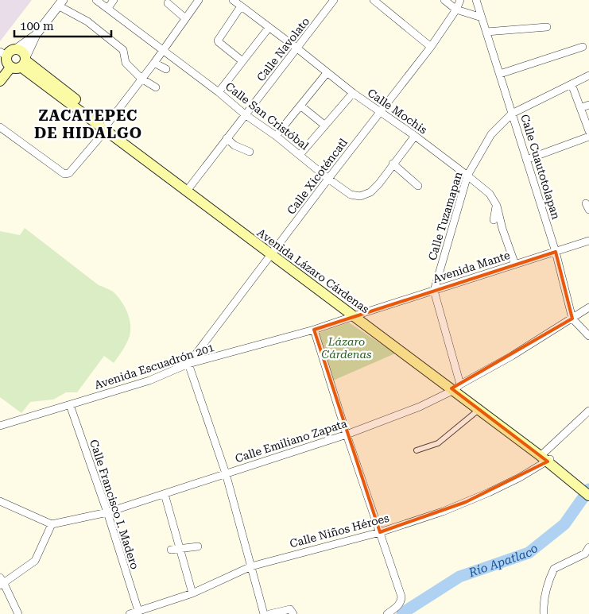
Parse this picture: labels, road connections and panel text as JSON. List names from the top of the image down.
{
  "streets": {
    "main road": ["Avenida Lázaro Cárdenas"],
    "street": [
      "Calle Navolato",
      "Calle Mochis",
      "Calle San Cristóbal",
      "Calle Cuautotolapan",
      "Calle Xicoténcatl",
      "Calle Tuzamapan",
      "Avenida Mante",
      "Avenida Escuadrón 201",
      "Calle Emiliano Zapata",
      "Calle Francisco I. Madero",
      "Calle Niños Héroes"
    ]
  },
  "crossings": [
    ["Calle Navolato", "Calle Mochis"],
    ["Calle Navolato", "Calle San Cristóbal"],
    ["Calle Navolato", "Avenida Lázaro Cárdenas"],
    ["Calle Mochis", "Calle San Cristóbal"],
    ["Calle Mochis", "Calle Xicoténcatl"],
    ["Calle Mochis", "Calle Tuzamapan"],
    ["Calle Mochis", "Avenida Mante"],
    ["Calle San Cristóbal", "Calle Xicoténcatl"],
    ["Calle Cuautotolapan", "Calle Tuzamapan"],
    ["Calle Cuautotolapan", "Avenida Mante"],
    ["Calle Cuautotolapan", "Calle Emiliano Zapata"],
    ["Calle Xicoténcatl", "Avenida Lázaro Cárdenas"],
    ["Calle Xicoténcatl", "Avenida Escuadrón 201"],
    ["Calle Tuzamapan", "Avenida Mante"],
    ["Avenida Mante", "Avenida Lázaro Cárdenas"],
    ["Avenida Mante", "Avenida Escuadrón 201"],
    ["Avenida Lázaro Cárdenas", "Avenida Escuadrón 201"],
    ["Avenida Lázaro Cárdenas", "Calle Emiliano Zapata"],
    ["Avenida Lázaro Cárdenas", "Calle Niños Héroes"],
    ["Avenida Escuadrón 201", "Calle Francisco I. Madero"],
    ["Calle Emiliano Zapata", "Calle Francisco I. Madero"],
    ["Calle Francisco I. Madero", "Calle Niños Héroes"]
  ],
  "districts": ["ZACATEPEC DE HIDALGO"],
  "water": ["Río Apatlaco"],
  "parks": ["Lázaro Cárdenas"],
  "scale_bar": "100 m"
}
